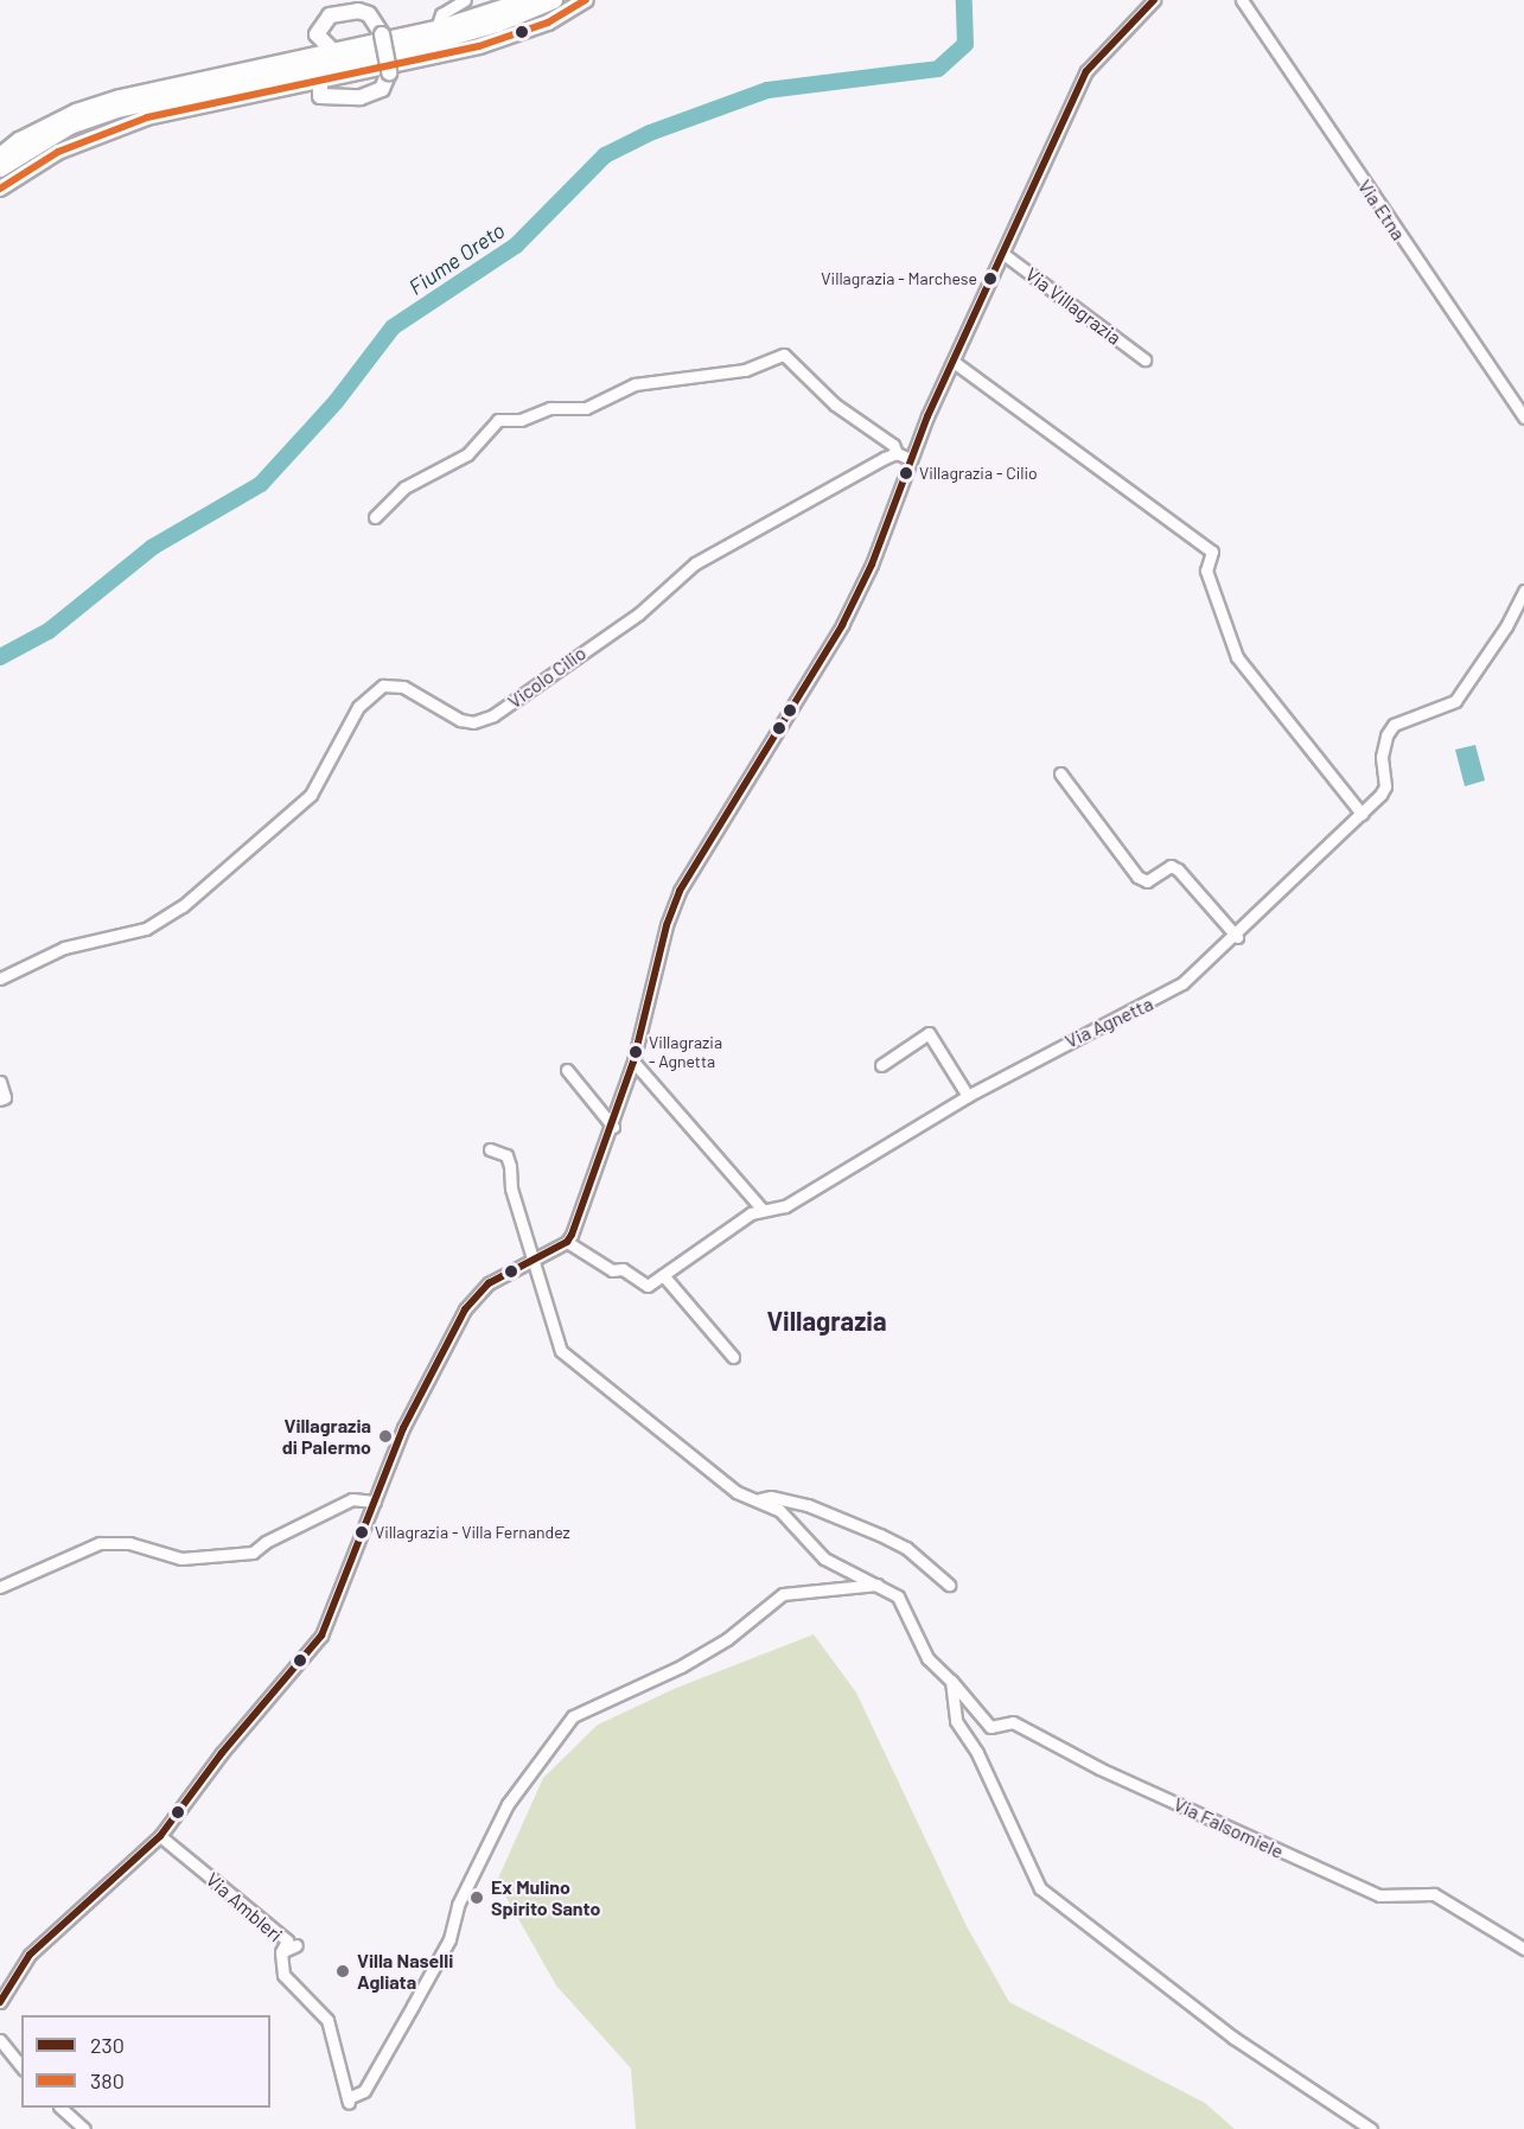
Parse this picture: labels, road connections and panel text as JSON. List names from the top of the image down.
{
  "streets": {
    "street": [
      "Via Etna",
      "Via Villagrazia",
      "Vicolo Cilio",
      "Via Agnetta",
      "Via Falsomiele",
      "Via Ambleri"
    ]
  },
  "districts": ["Villagrazia"],
  "water": ["Fiume Oreto"],
  "places": [
    "Villagrazia - Marchese",
    "Villagrazia - Cilio",
    "Villagrazia - Agnetta",
    "Villagrazia di Palermo",
    "Villagrazia - Villa Fernandez",
    "Ex Mulino Spirito Santo",
    "Villa Naselli Agliata"
  ],
  "lines": ["transit line 230", "transit line 380"],
  "legend": ["230", "380"]
}
